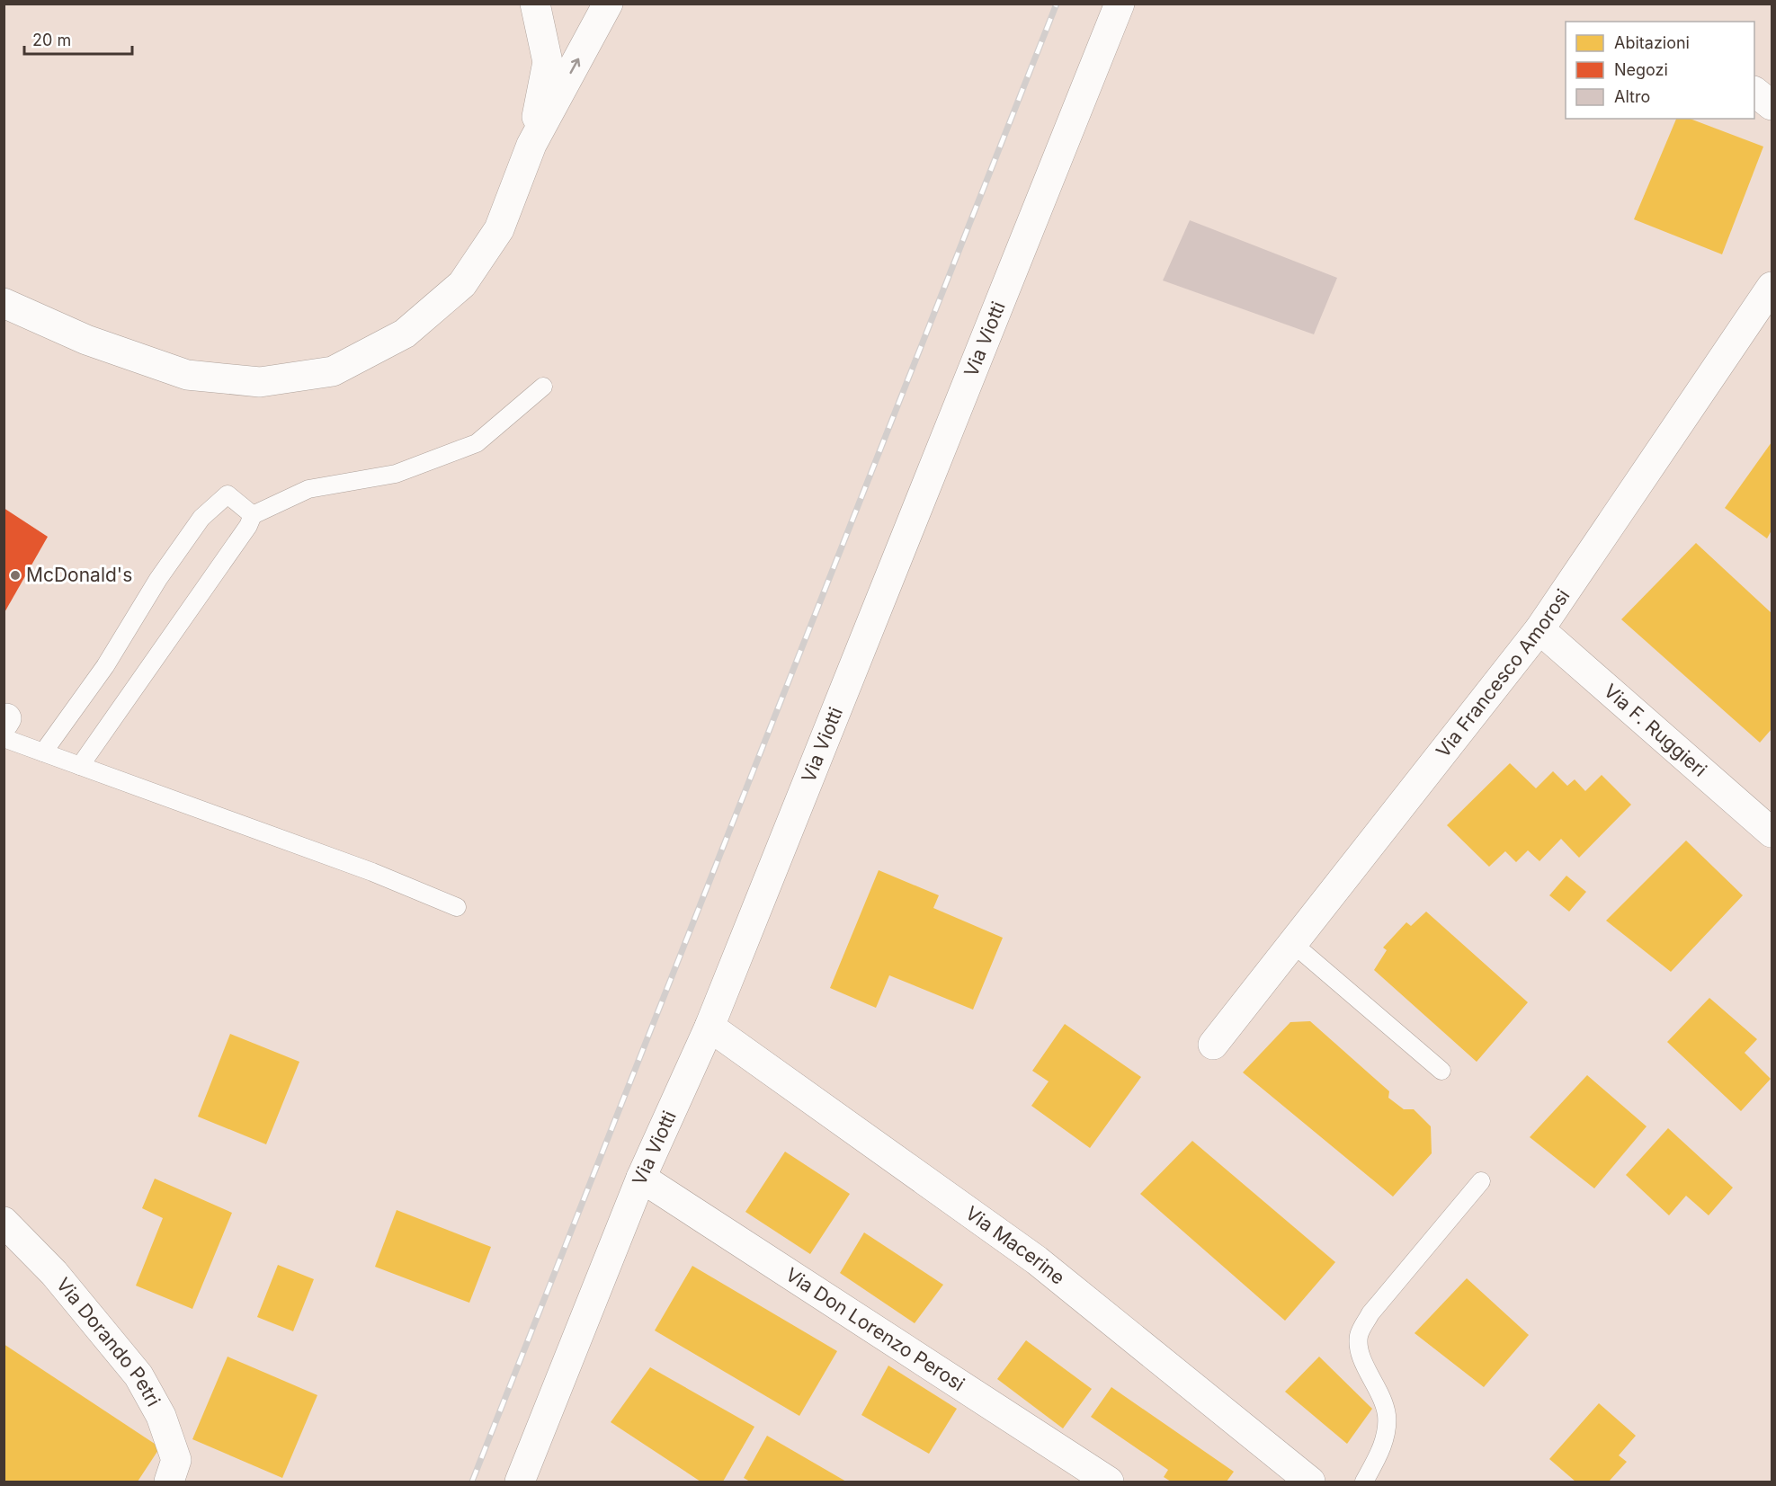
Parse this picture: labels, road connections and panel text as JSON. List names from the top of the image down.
{
  "streets": {
    "main road": [
      "Via Viotti",
      "Via Francesco Amorosi",
      "Via F. Ruggieri",
      "Via Macerine",
      "Via Don Lorenzo Perosi",
      "Via Dorando Petri"
    ]
  },
  "crossings": [
    ["Via Viotti", "Via Macerine"],
    ["Via Viotti", "Via Don Lorenzo Perosi"],
    ["Via Francesco Amorosi", "Via F. Ruggieri"]
  ],
  "places": ["McDonald's"],
  "legend": ["Abitazioni", "Negozi", "Altro"],
  "scale_bar": "20 m"
}
